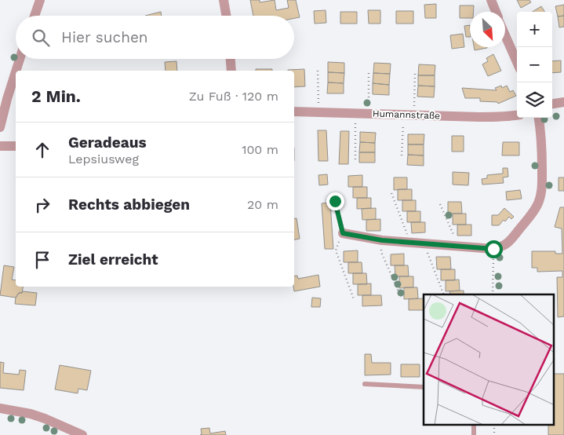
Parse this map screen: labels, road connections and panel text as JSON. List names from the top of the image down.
{
  "streets": {
    "street": ["Humannstraße"]
  },
  "north": "bottom right",
  "page": {
    "map_buttons": ["+", "−"],
    "search": "Hier suchen",
    "heading": ["2 Min.", "Zu Fuß · 120 m"],
    "list": [
      ["Geradeaus", "Lepsiusweg", "100 m"],
      ["Rechts abbiegen", "20 m"],
      "Ziel erreicht"
    ]
  }
}
